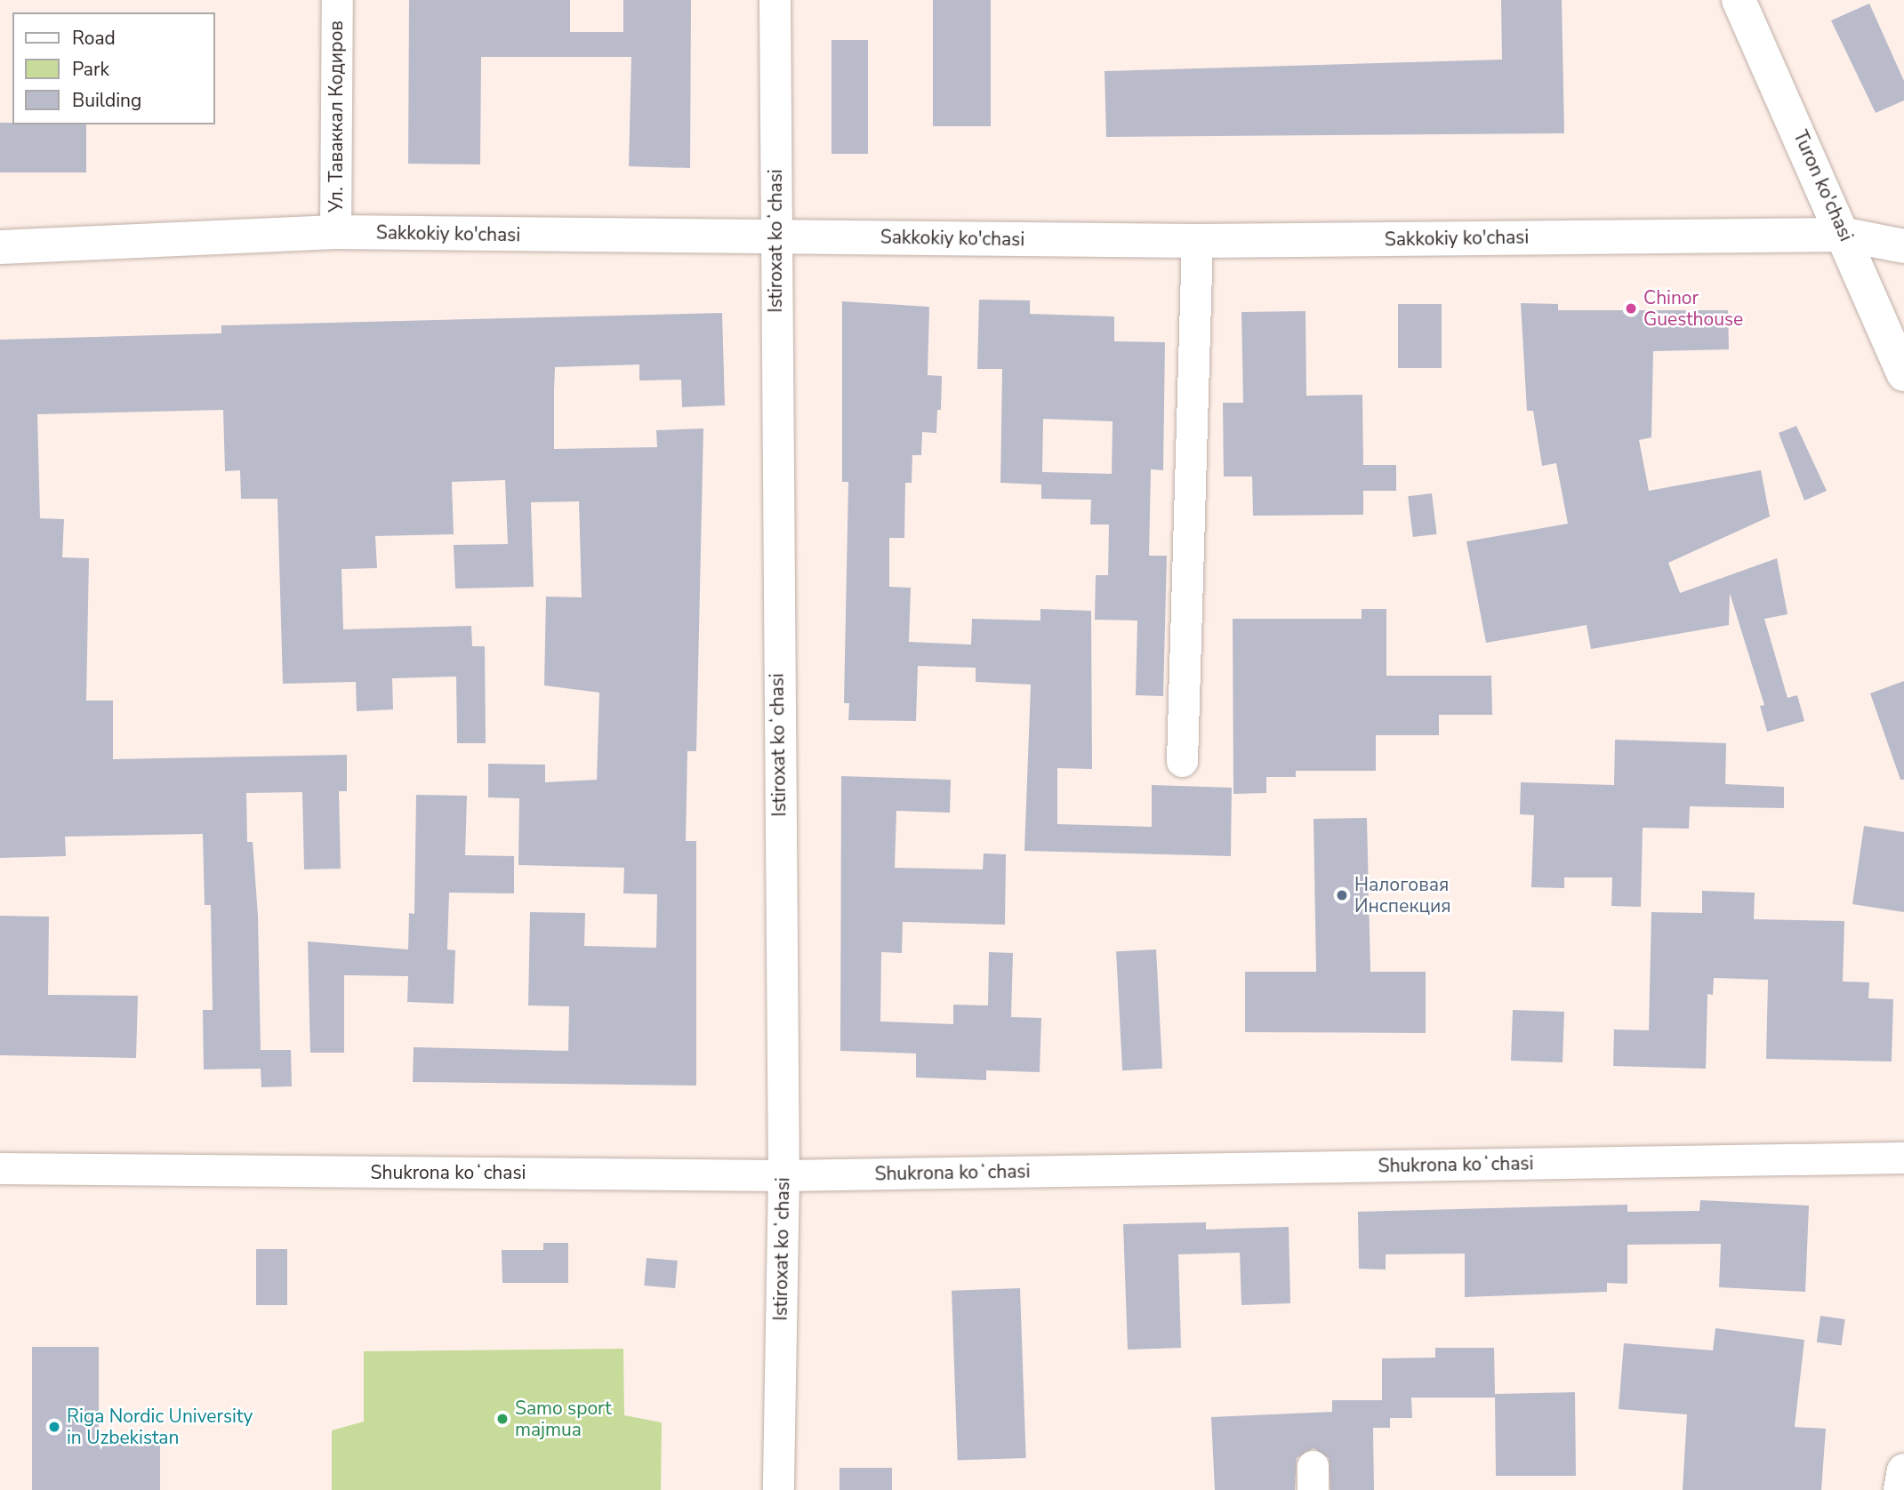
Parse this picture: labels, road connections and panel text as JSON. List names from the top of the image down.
{
  "streets": {
    "street": [
      "Ул. Таваккал Кодиров",
      "Turon ko'chasi",
      "Sakkokiy ko'chasi",
      "Istiroxat koʻchasi",
      "Shukrona koʻchasi"
    ]
  },
  "crossings": [
    ["Ул. Таваккал Кодиров", "Sakkokiy ko'chasi"],
    ["Turon ko'chasi", "Sakkokiy ko'chasi"],
    ["Sakkokiy ko'chasi", "Istiroxat koʻchasi"],
    ["Istiroxat koʻchasi", "Shukrona koʻchasi"]
  ],
  "places": [
    "Chinor Guesthouse",
    "Налоговая Инспекция",
    "Samo sport majmua",
    "Riga Nordic University in Uzbekistan"
  ],
  "legend": ["Road", "Park", "Building"]
}
